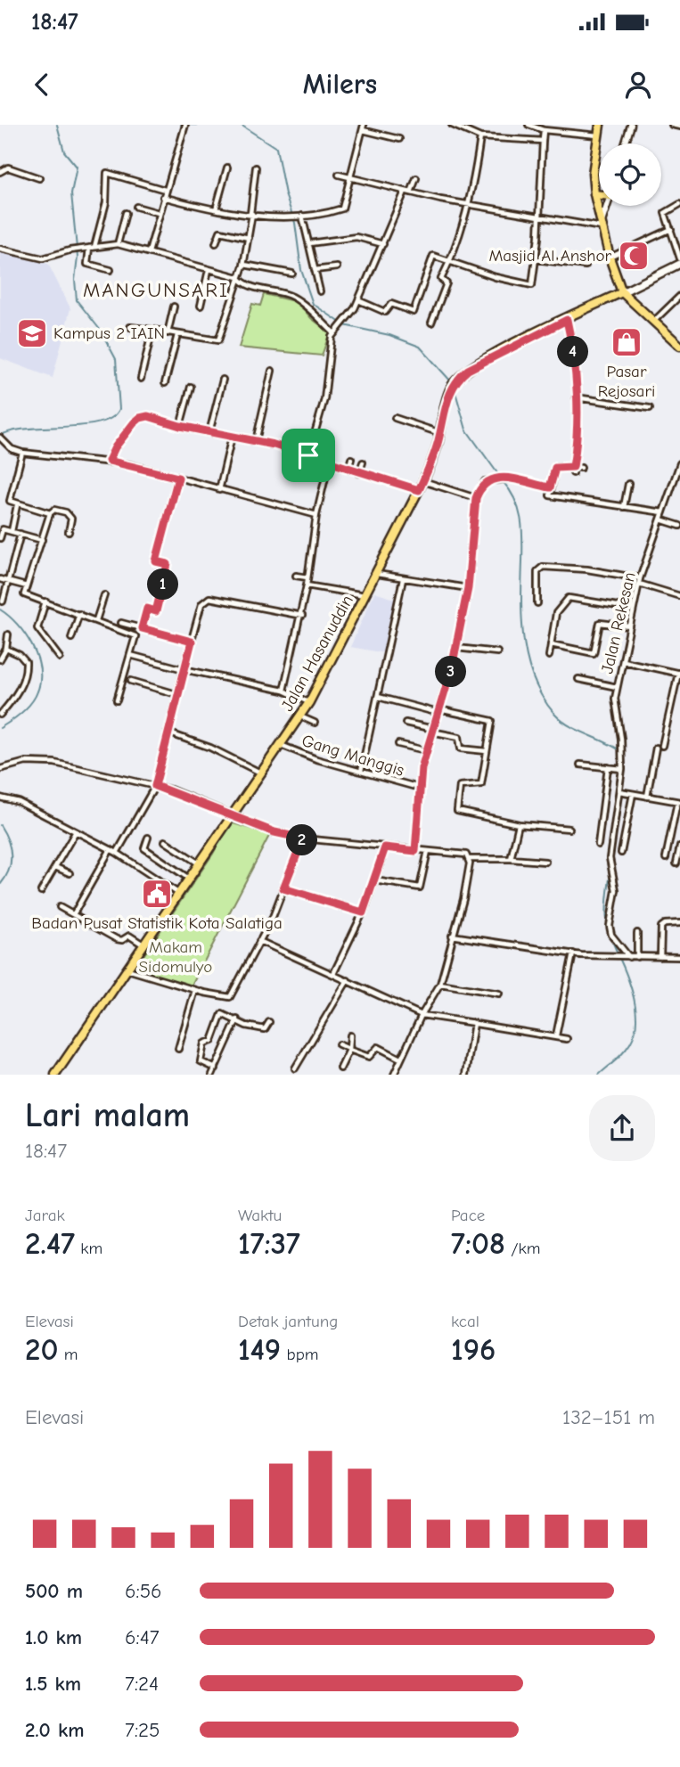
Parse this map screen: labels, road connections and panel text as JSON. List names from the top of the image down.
{
  "streets": {
    "main road": ["Jalan Hasanuddin"],
    "street": ["Jalan Rekesan", "Gang Manggis"]
  },
  "crossings": [
    ["Jalan Hasanuddin", "Gang Manggis"]
  ],
  "districts": ["MANGUNSARI"],
  "parks": ["Makam Sidomulyo"],
  "places": {
    "mosque": ["Masjid Al Anshor"],
    "school or university": ["Kampus 2 IAIN"],
    "shop": ["Pasar Rejosari"],
    "public building": ["Badan Pusat Statistik Kota Salatiga"]
  },
  "page": {
    "status": "18:47",
    "header": "Milers",
    "pins": [
      "4",
      "1",
      "3",
      "2"
    ],
    "heading": ["Lari malam", "18:47"],
    "stats": [
      ["Jarak", "2.47 km"],
      ["Waktu", "17:37"],
      ["Pace", "7:08 /km"],
      ["Elevasi", "20 m"],
      ["Detak jantung", "149 bpm"],
      ["kcal", "196"]
    ],
    "chart": ["Elevasi", "132–151 m"],
    "list": [
      {
        "name": "500 m",
        "note": "6:56"
      },
      {
        "name": "1.0 km",
        "note": "6:47"
      },
      {
        "name": "1.5 km",
        "note": "7:24"
      },
      {
        "name": "2.0 km",
        "note": "7:25"
      }
    ]
  }
}
